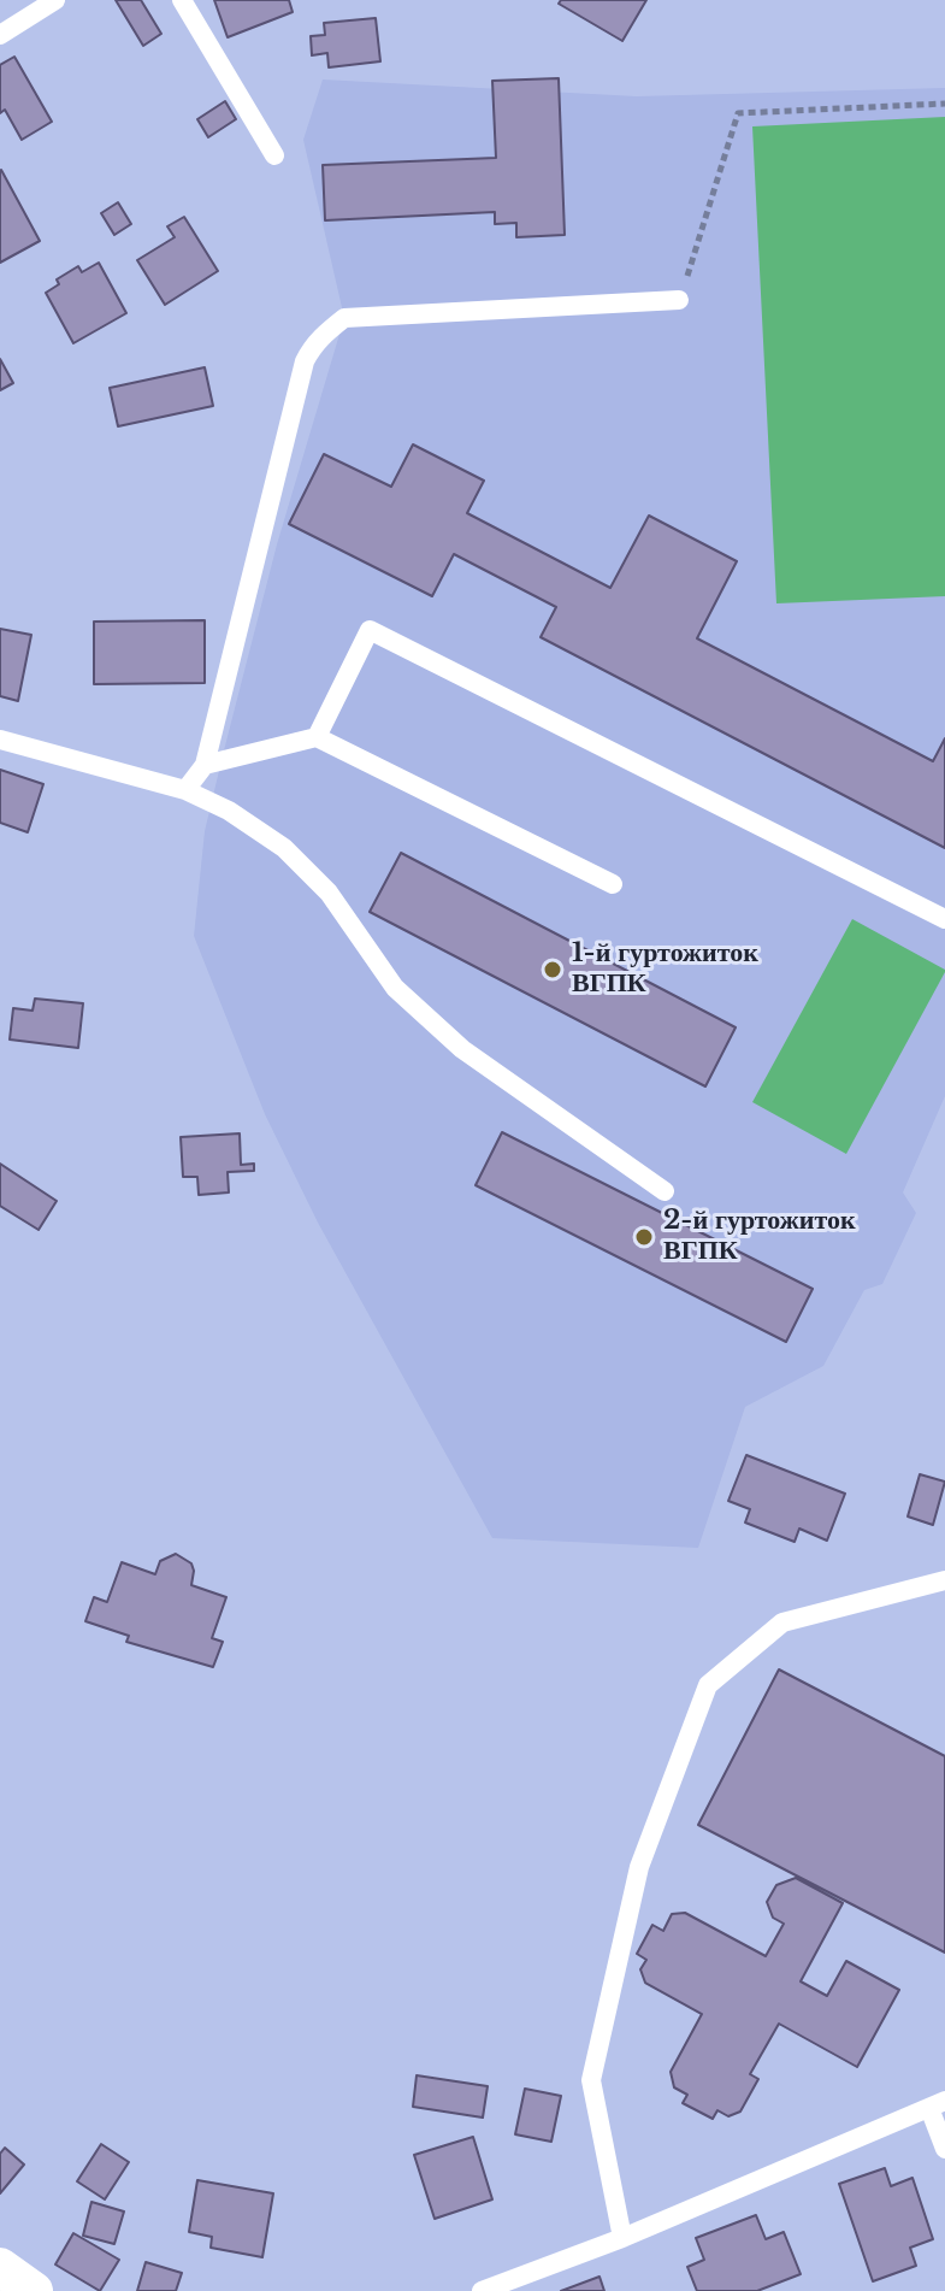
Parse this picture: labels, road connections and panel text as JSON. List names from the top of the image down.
{
  "places": ["1-й гуртожиток ВГПК", "2-й гуртожиток ВГПК"]
}
